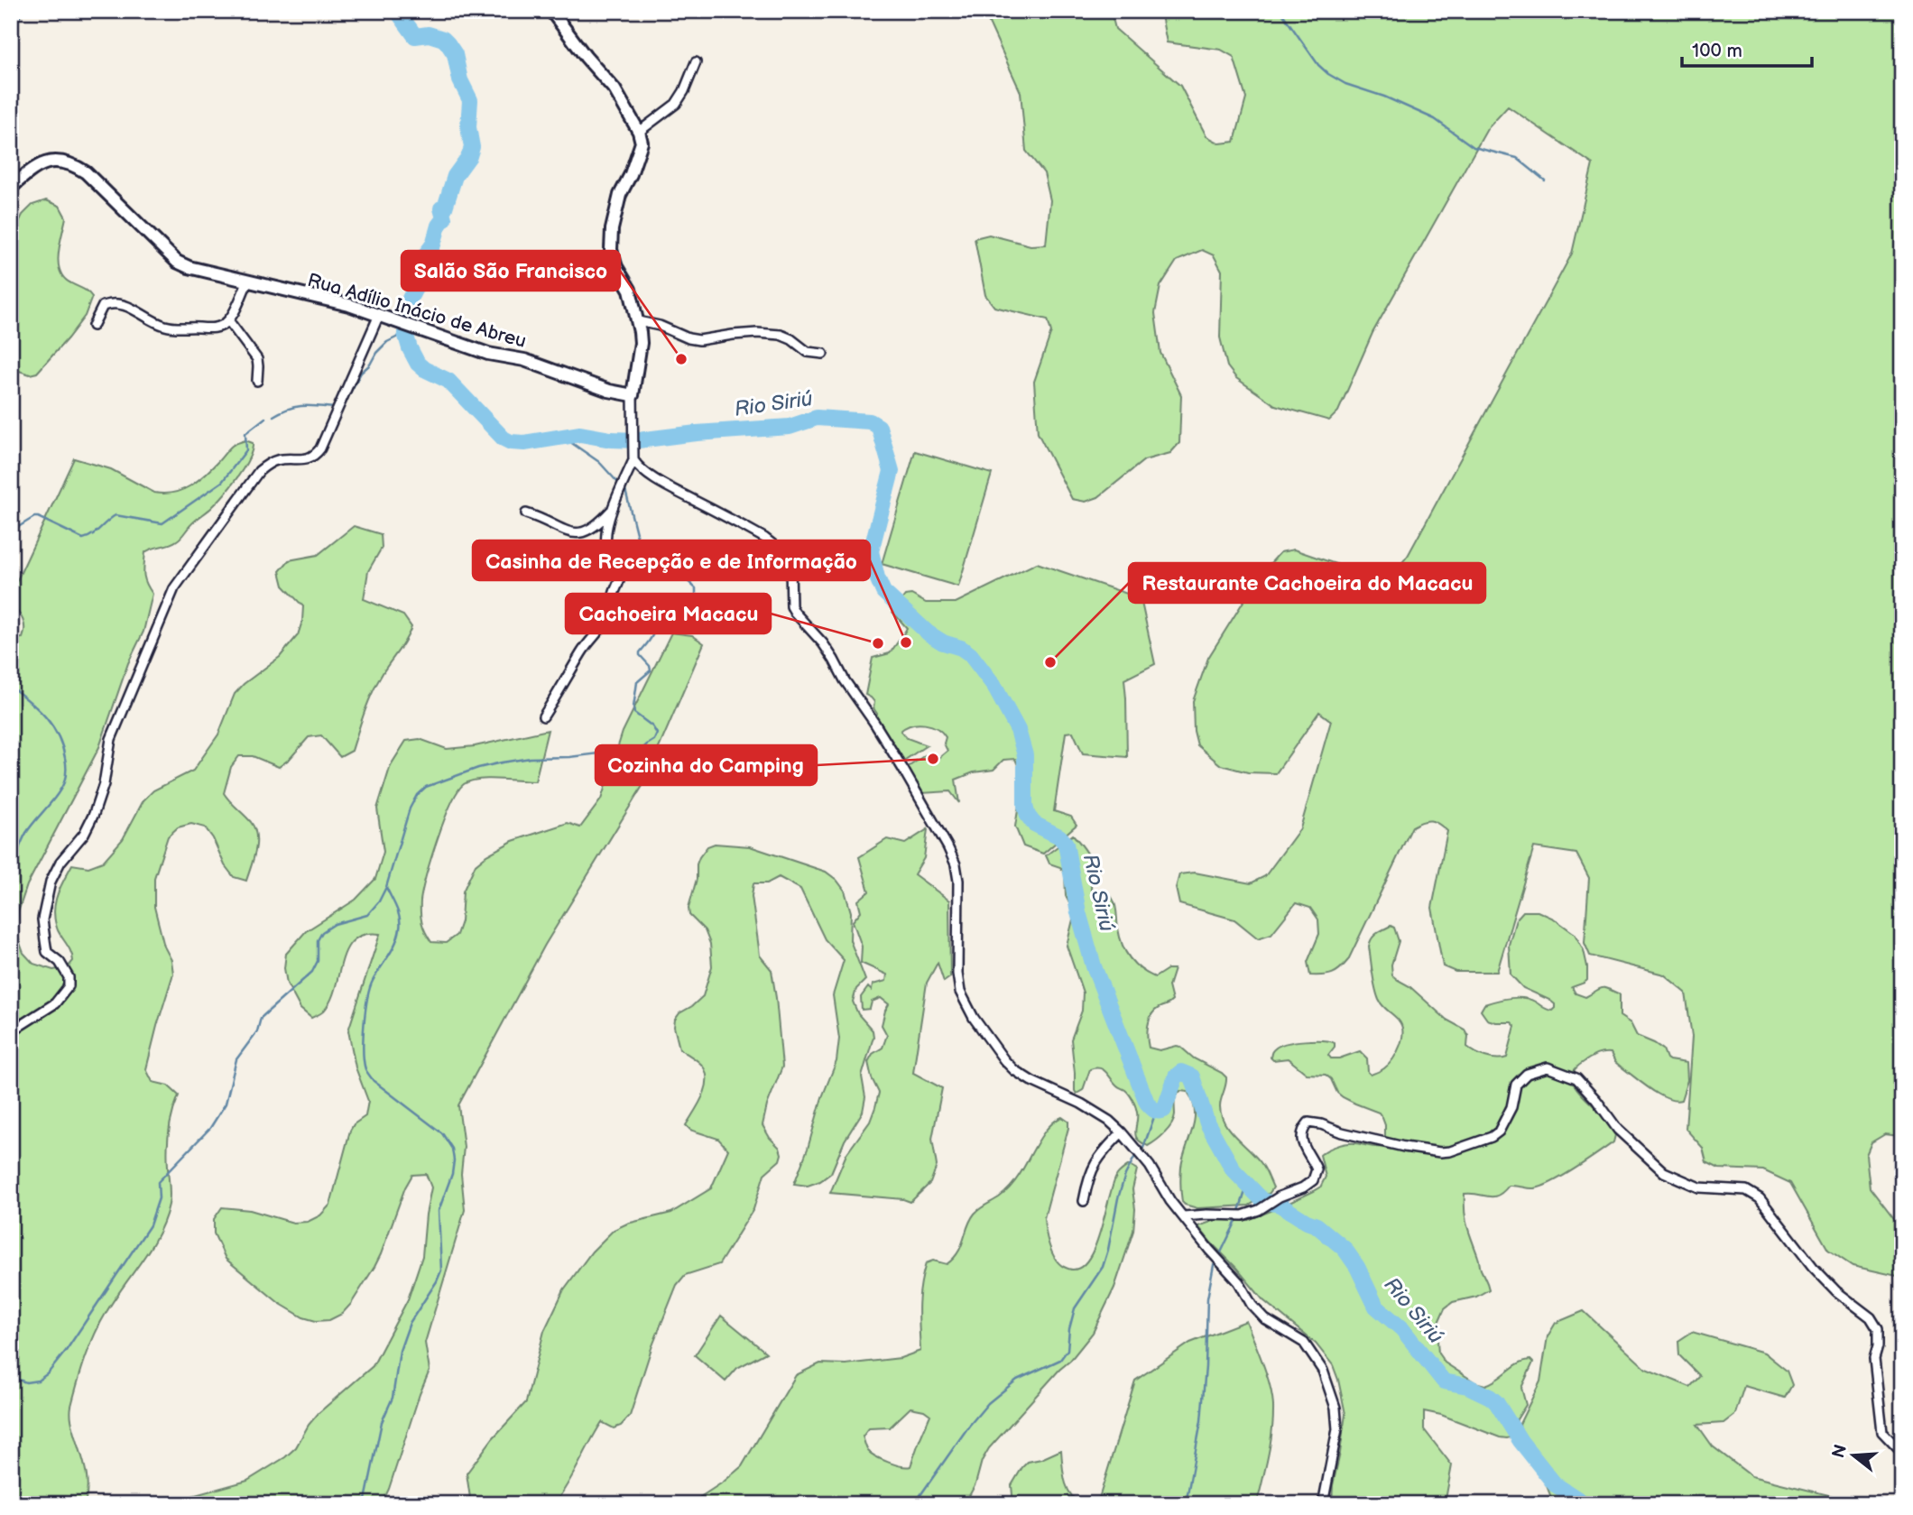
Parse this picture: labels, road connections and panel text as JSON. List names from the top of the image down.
{
  "streets": {
    "street": ["Rua Adílio Inácio de Abreu"]
  },
  "water": ["Rio Siriú"],
  "places": [
    "Salão São Francisco",
    "Casinha de Recepção e de Informação",
    "Cachoeira Macacu",
    "Restaurante Cachoeira do Macacu",
    "Cozinha do Camping"
  ],
  "scale_bar": "100 m",
  "north": "left"
}
